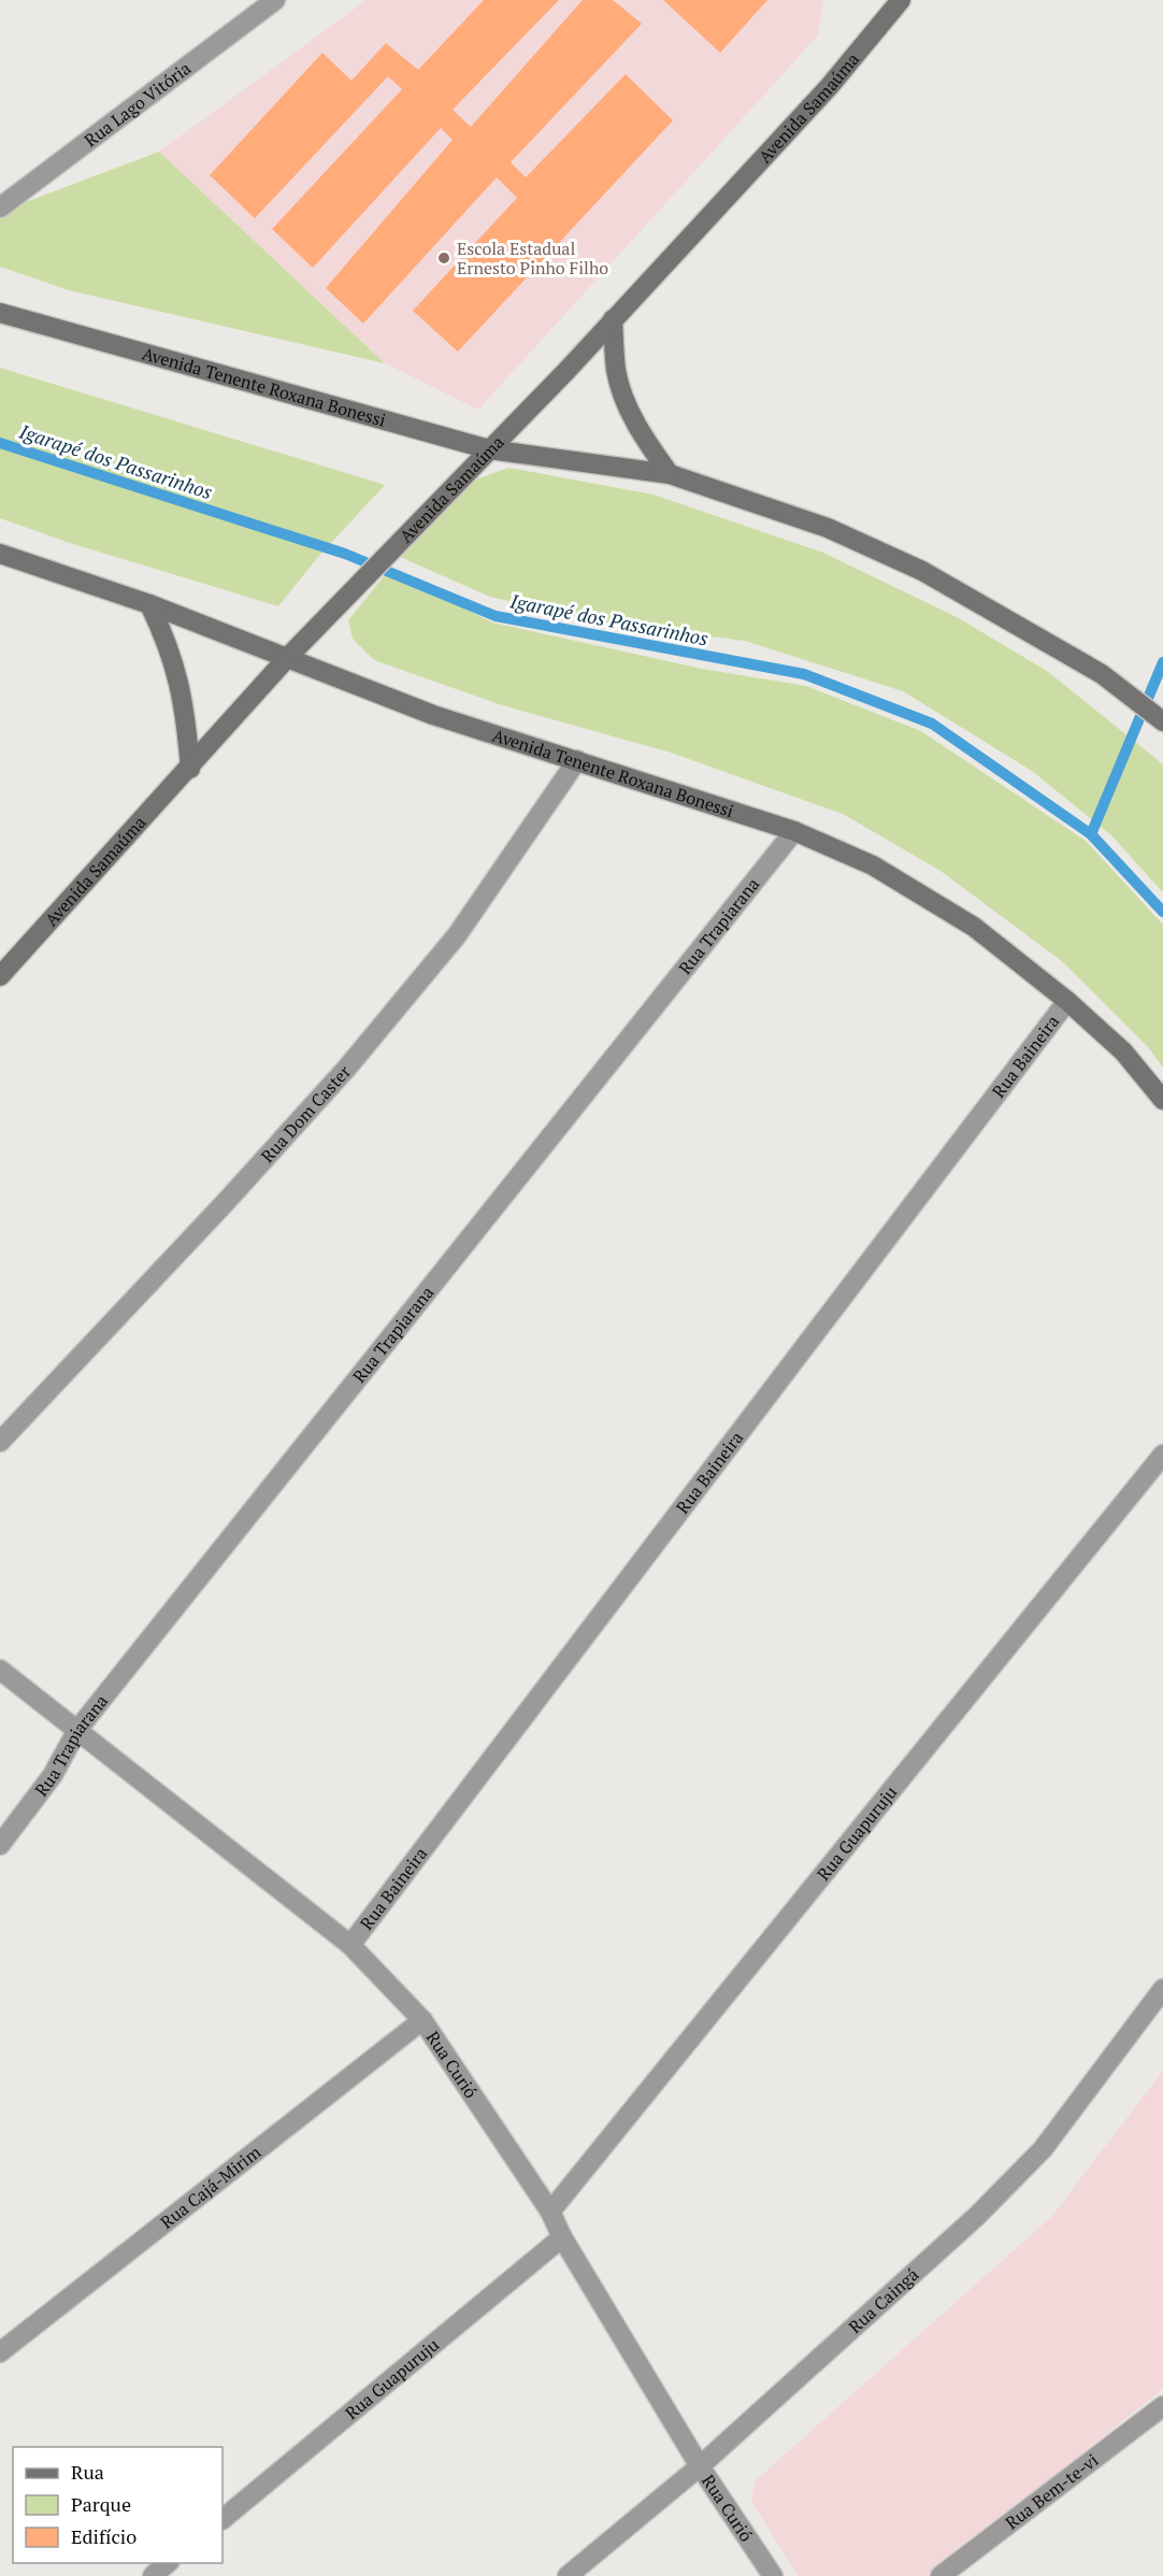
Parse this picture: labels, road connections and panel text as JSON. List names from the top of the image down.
{
  "streets": {
    "street": [
      "Rua Lago Vitória",
      "Avenida Samaúma",
      "Avenida Tenente Roxana Bonessi",
      "Rua Trapiarana",
      "Rua Baineira",
      "Rua Dom Caster",
      "Rua Guapuruju",
      "Rua Curió",
      "Rua Cajá-Mirim",
      "Rua Caingá",
      "Rua Bem-te-vi"
    ]
  },
  "crossings": [
    ["Avenida Samaúma", "Avenida Tenente Roxana Bonessi"],
    ["Avenida Tenente Roxana Bonessi", "Rua Trapiarana"],
    ["Avenida Tenente Roxana Bonessi", "Rua Baineira"],
    ["Avenida Tenente Roxana Bonessi", "Rua Dom Caster"],
    ["Rua Trapiarana", "Rua Curió"],
    ["Rua Baineira", "Rua Curió"],
    ["Rua Guapuruju", "Rua Curió"],
    ["Rua Curió", "Rua Cajá-Mirim"],
    ["Rua Curió", "Rua Caingá"]
  ],
  "water": ["Igarapé dos Passarinhos"],
  "places": ["Escola Estadual Ernesto Pinho Filho"],
  "legend": ["Rua", "Parque", "Edifício"]
}
